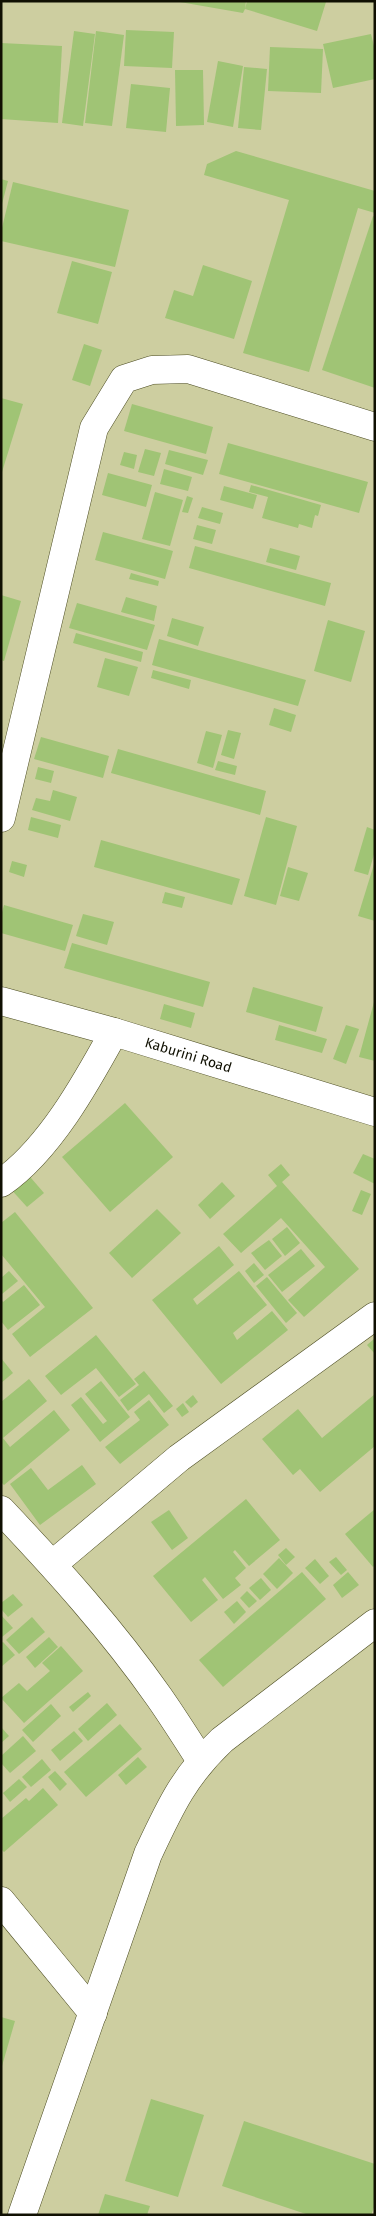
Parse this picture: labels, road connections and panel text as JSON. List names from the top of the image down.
{
  "streets": {
    "street": ["Kaburini Road"]
  }
}
